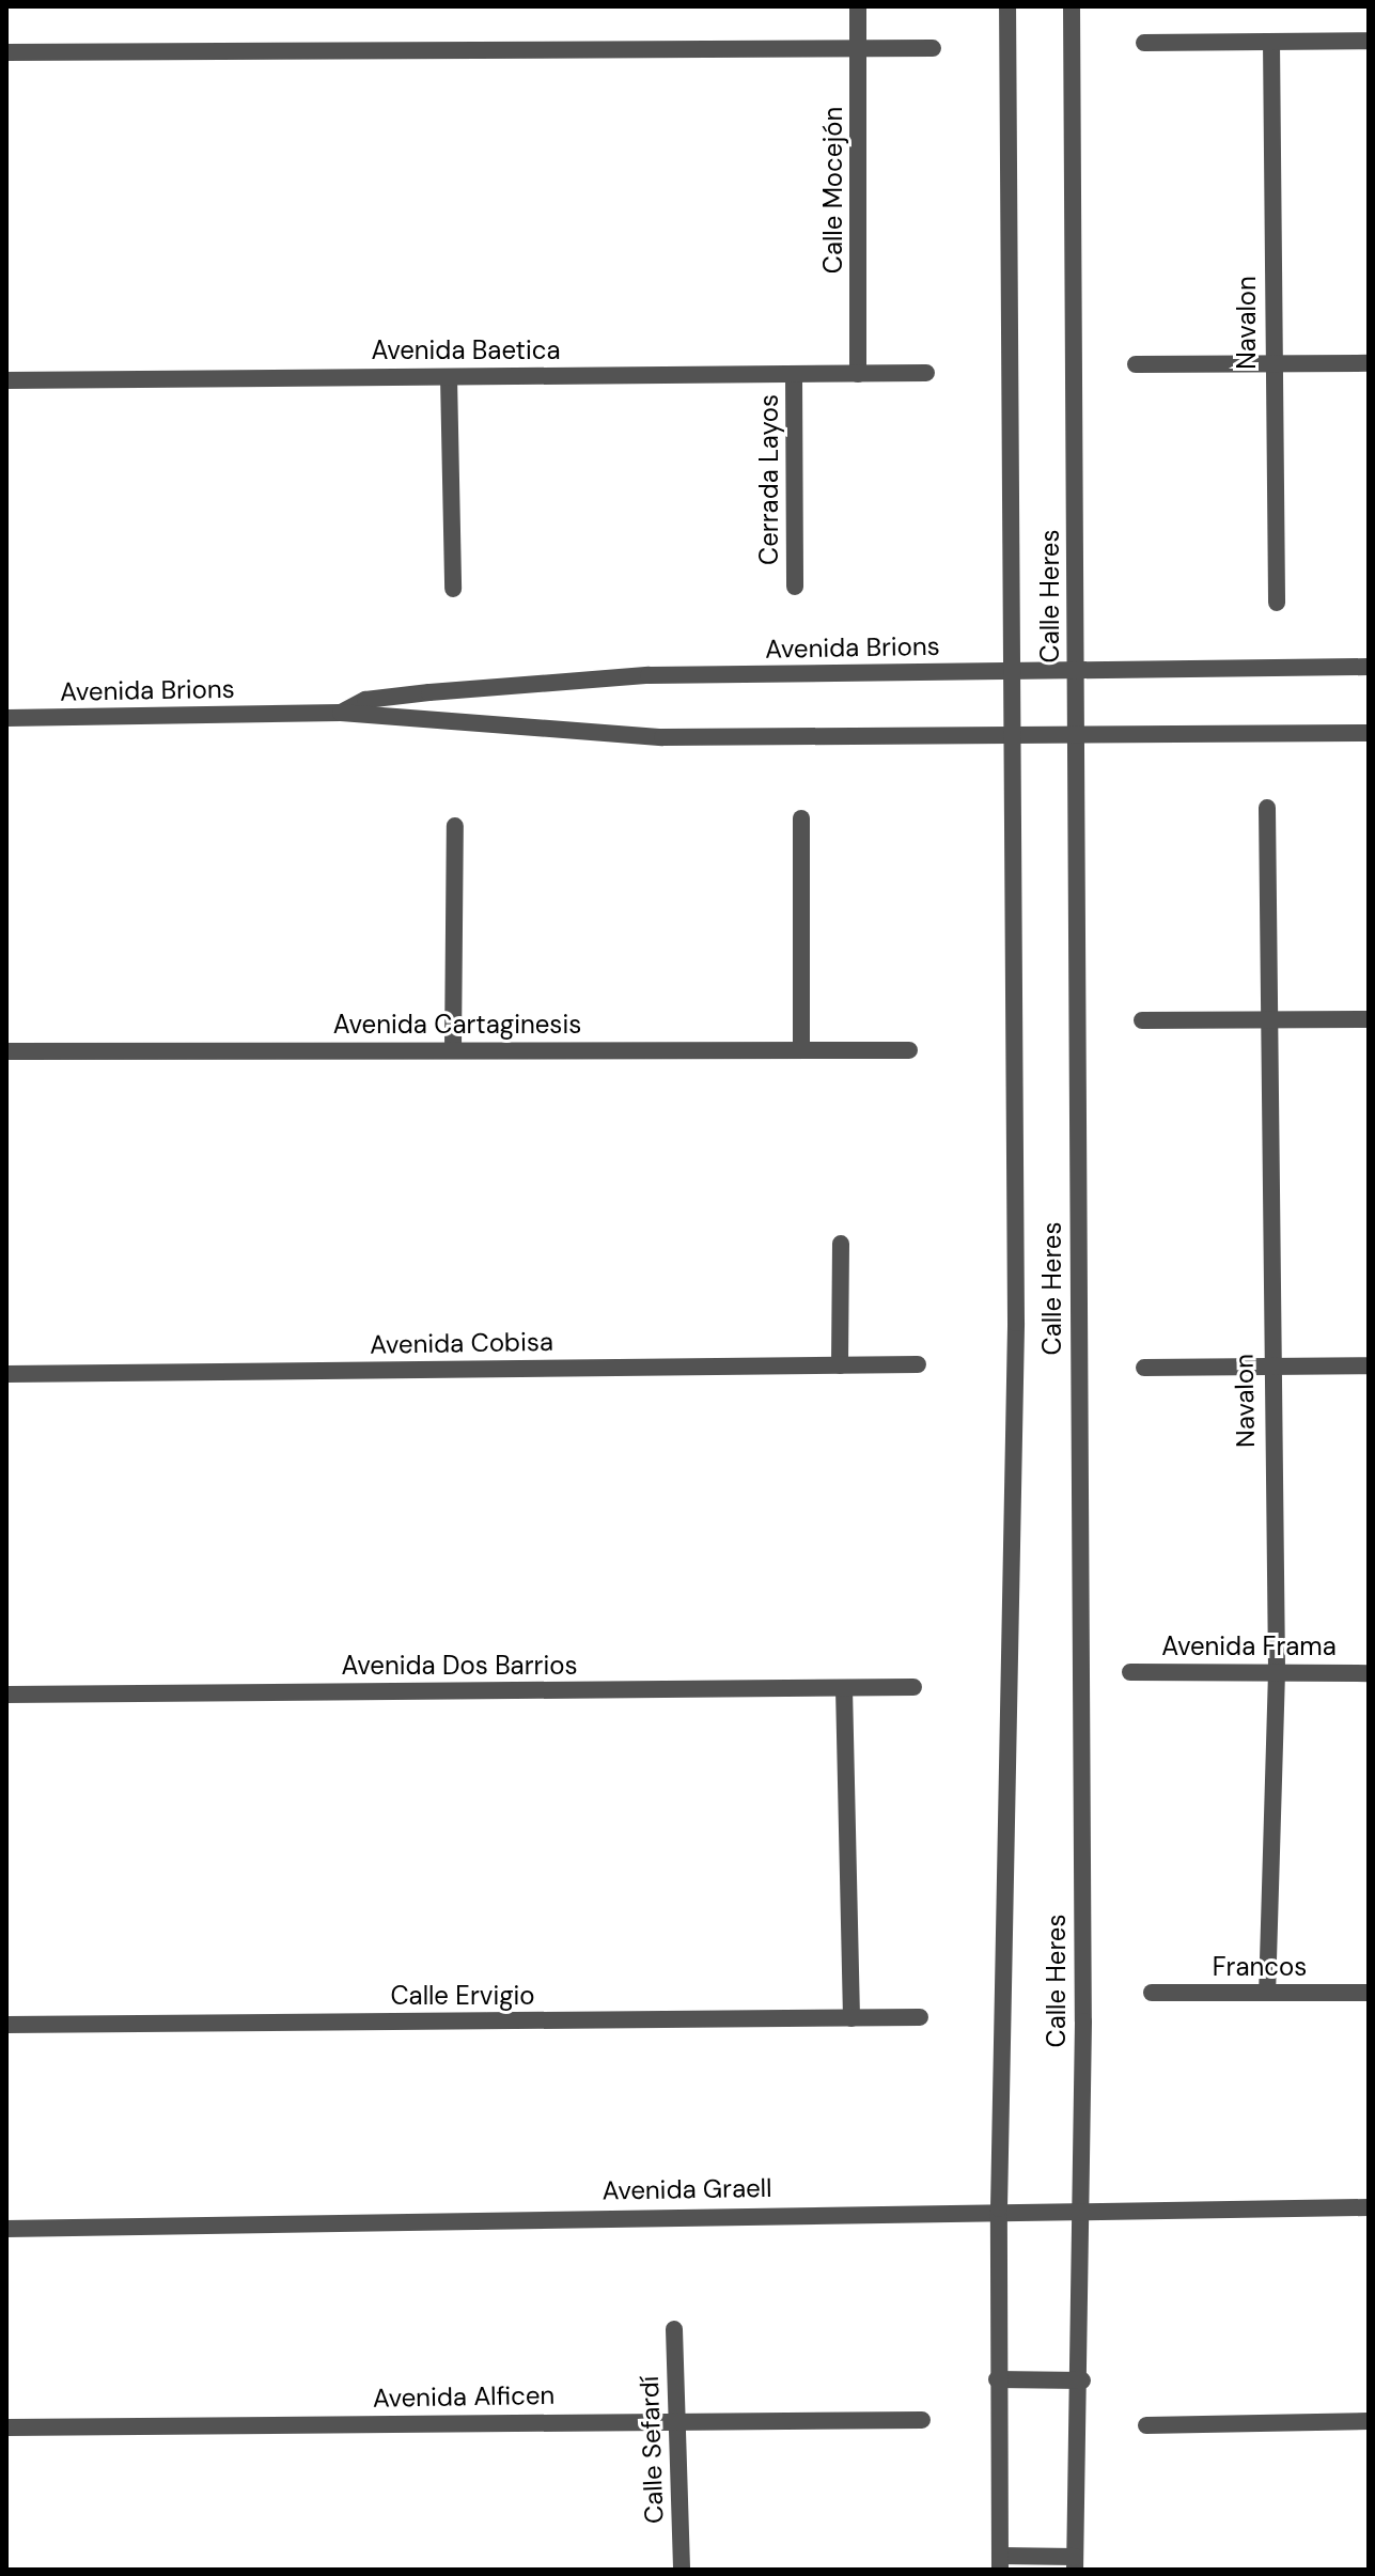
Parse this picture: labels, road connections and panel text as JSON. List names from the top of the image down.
{
  "streets": {
    "street": [
      "Calle Mocejón",
      "Navalon",
      "Avenida Baetica",
      "Cerrada Layos",
      "Calle Heres",
      "Avenida Brions",
      "Avenida Cartaginesis",
      "Avenida Cobisa",
      "Avenida Frama",
      "Avenida Dos Barrios",
      "Francos",
      "Calle Ervigio",
      "Avenida Graell",
      "Avenida Alficen",
      "Calle Sefardí"
    ]
  },
  "crossings": [
    ["Calle Mocejón", "Avenida Baetica"],
    ["Navalon", "Avenida Frama"],
    ["Navalon", "Francos"],
    ["Avenida Baetica", "Cerrada Layos"],
    ["Calle Heres", "Avenida Brions"],
    ["Calle Heres", "Avenida Graell"],
    ["Avenida Alficen", "Calle Sefardí"]
  ]
}
